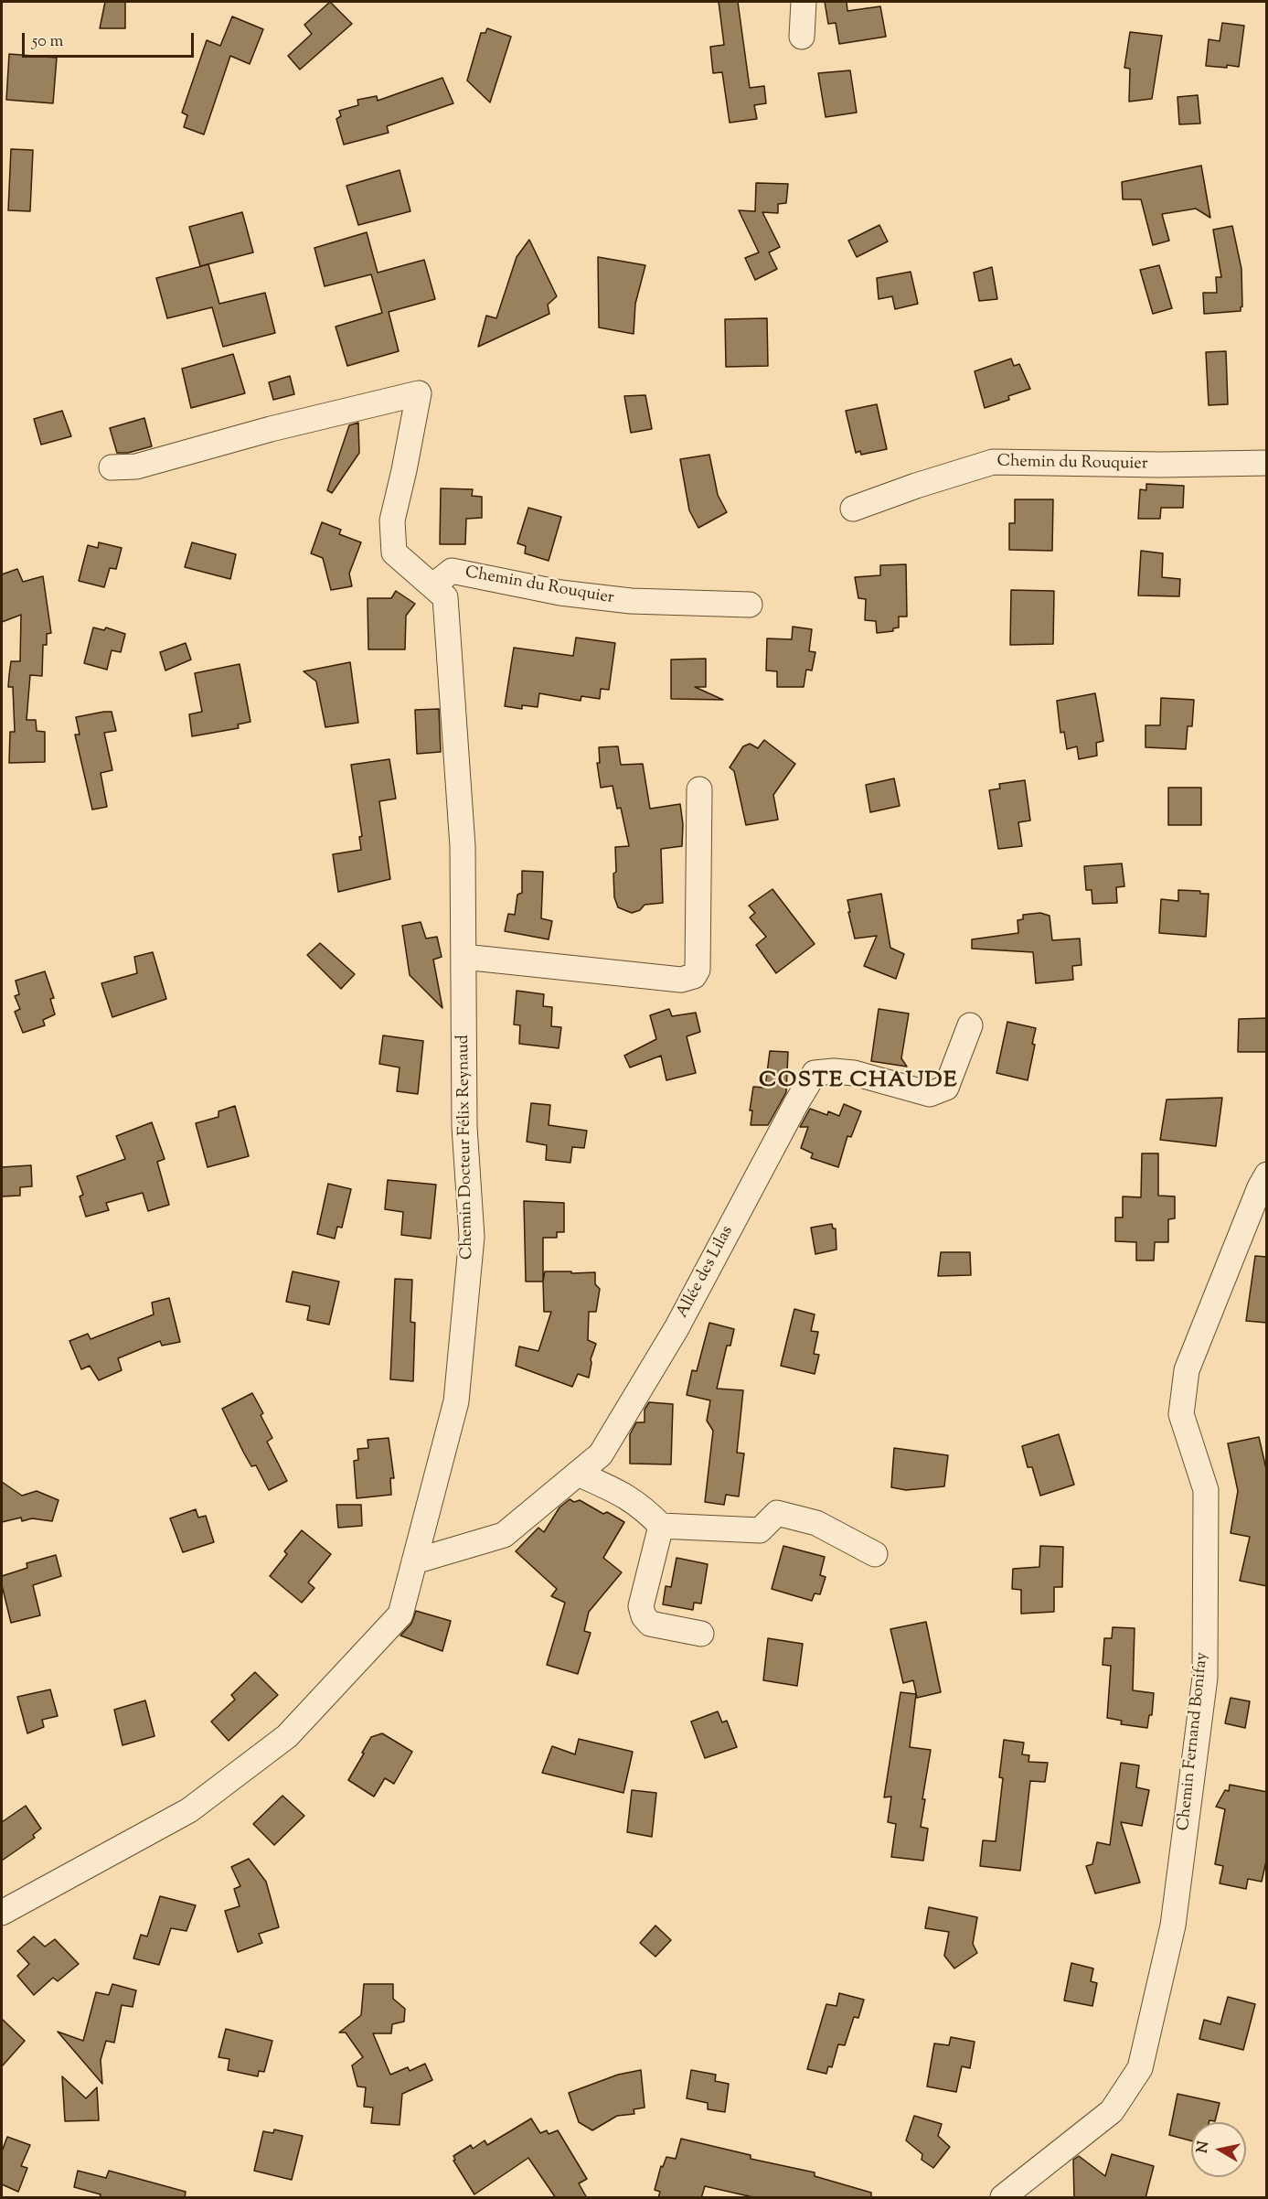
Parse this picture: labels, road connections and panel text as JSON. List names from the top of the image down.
{
  "streets": {
    "street": [
      "Chemin du Rouquier",
      "Chemin Docteur Félix Reynaud",
      "Allée des Lilas",
      "Chemin Fernand Bonifay"
    ]
  },
  "crossings": [
    ["Chemin du Rouquier", "Chemin Docteur Félix Reynaud"],
    ["Chemin Docteur Félix Reynaud", "Allée des Lilas"]
  ],
  "districts": ["COSTE CHAUDE"],
  "scale_bar": "50 m",
  "north": "left"
}
